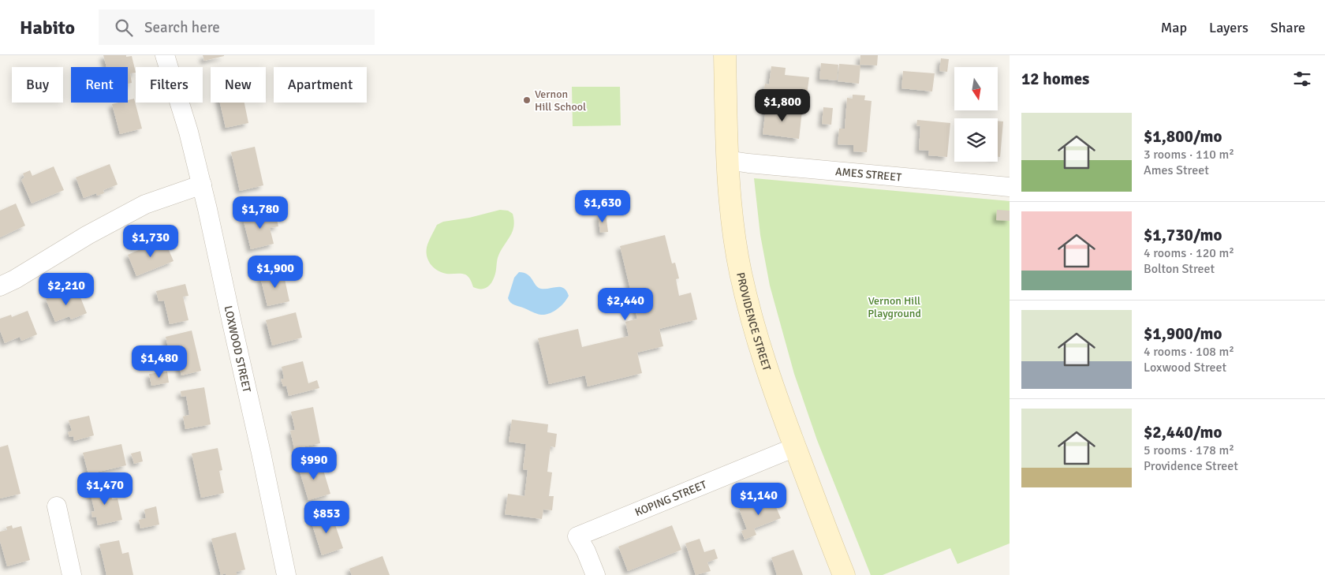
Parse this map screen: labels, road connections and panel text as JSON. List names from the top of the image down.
{
  "streets": {
    "main road": ["PROVIDENCE STREET"],
    "street": ["AMES STREET", "LOXWOOD STREET", "KOPING STREET"]
  },
  "crossings": [
    ["AMES STREET", "PROVIDENCE STREET"],
    ["PROVIDENCE STREET", "KOPING STREET"]
  ],
  "parks": ["Vernon Hill Playground"],
  "places": ["Vernon Hill School"],
  "north": "bottom",
  "page": {
    "header": "Habito",
    "search": "Search here",
    "nav": ["Map", "Layers", "Share"],
    "heading": "12 homes",
    "chip": [
      "Buy",
      "Rent",
      "Filters",
      "New",
      "Apartment"
    ],
    "price": [
      "$1,800",
      "$1,630",
      "$1,780",
      "$1,730",
      "$1,900",
      "$2,210",
      "$2,440",
      "$1,480",
      "$990",
      "$1,470",
      "$1,140",
      "$853"
    ],
    "list": [
      {
        "name": "$1,800/mo",
        "note": "3 rooms · 110 m² · Ames Street"
      },
      {
        "name": "$1,730/mo",
        "note": "4 rooms · 120 m² · Bolton Street"
      },
      {
        "name": "$1,900/mo",
        "note": "4 rooms · 108 m² · Loxwood Street"
      },
      {
        "name": "$2,440/mo",
        "note": "5 rooms · 178 m² · Providence Street"
      }
    ]
  }
}
